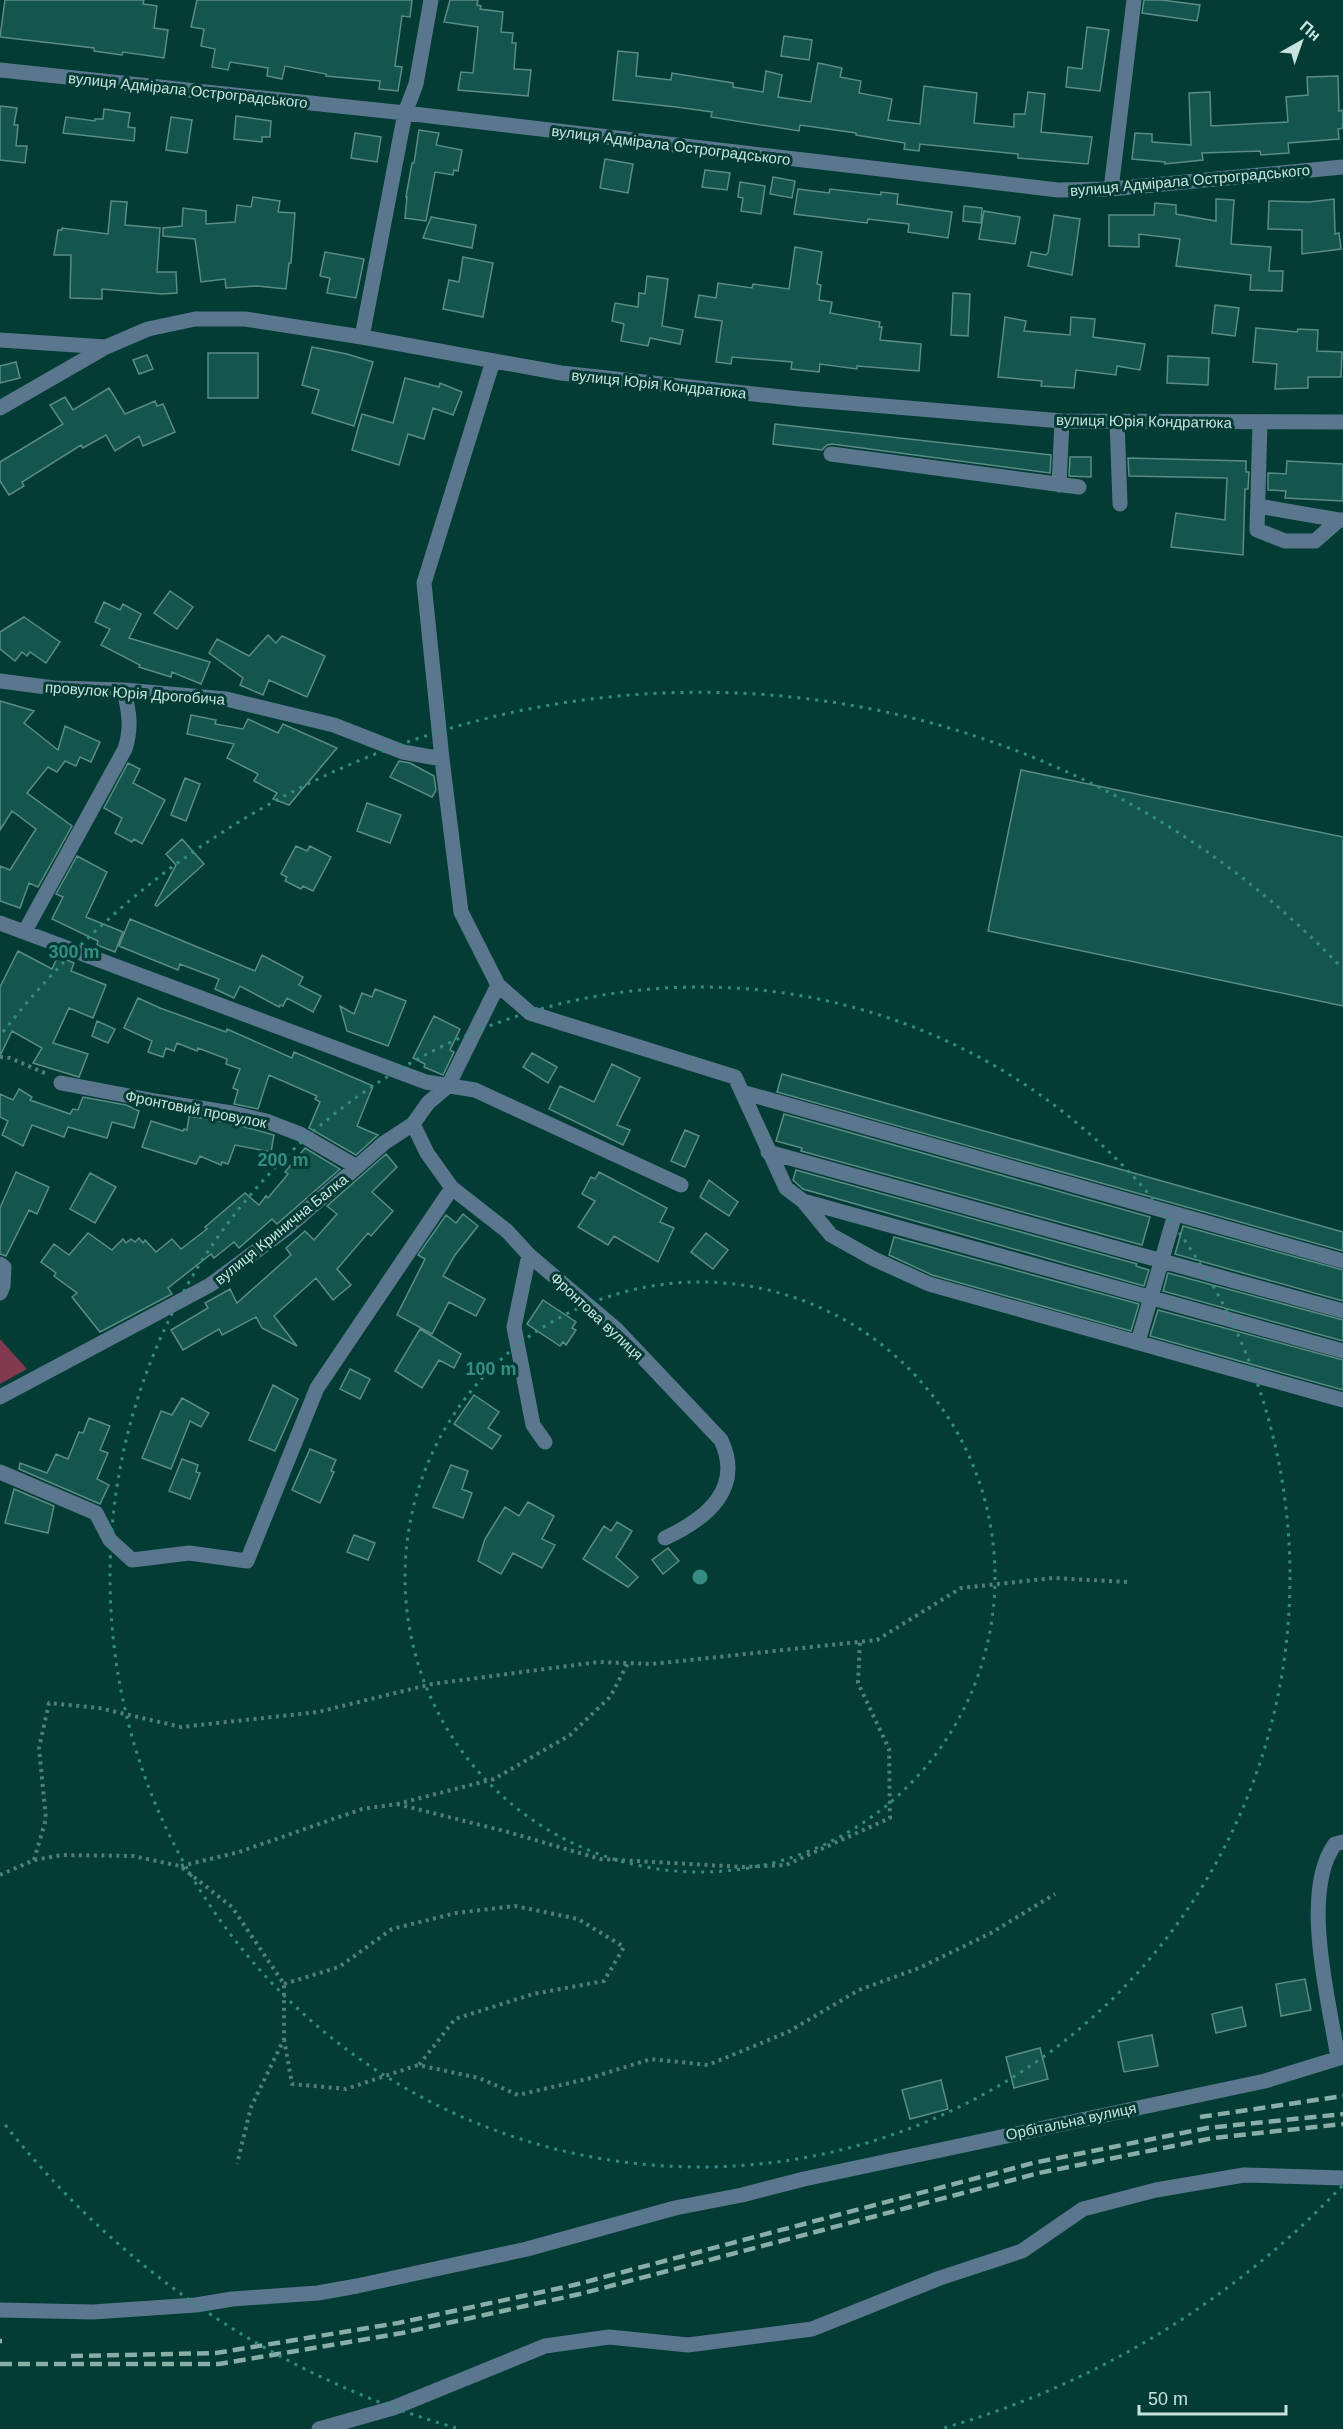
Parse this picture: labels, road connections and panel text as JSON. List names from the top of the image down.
{
  "streets": {
    "street": [
      "вулиця Адмірала Остроградського",
      "вулиця Юрія Кондратюка",
      "провулок Юрія Дрогобича",
      "Фронтовий провулок",
      "вулиця Кринична Балка",
      "Фронтова вулиця",
      "Орбітальна вулиця"
    ]
  },
  "crossings": [
    ["Фронтовий провулок", "вулиця Кринична Балка"],
    ["вулиця Кринична Балка", "Фронтова вулиця"]
  ],
  "scale_bar": "50 m",
  "north": "top right",
  "rings": ["300 m", "200 m", "100 m"]
}
